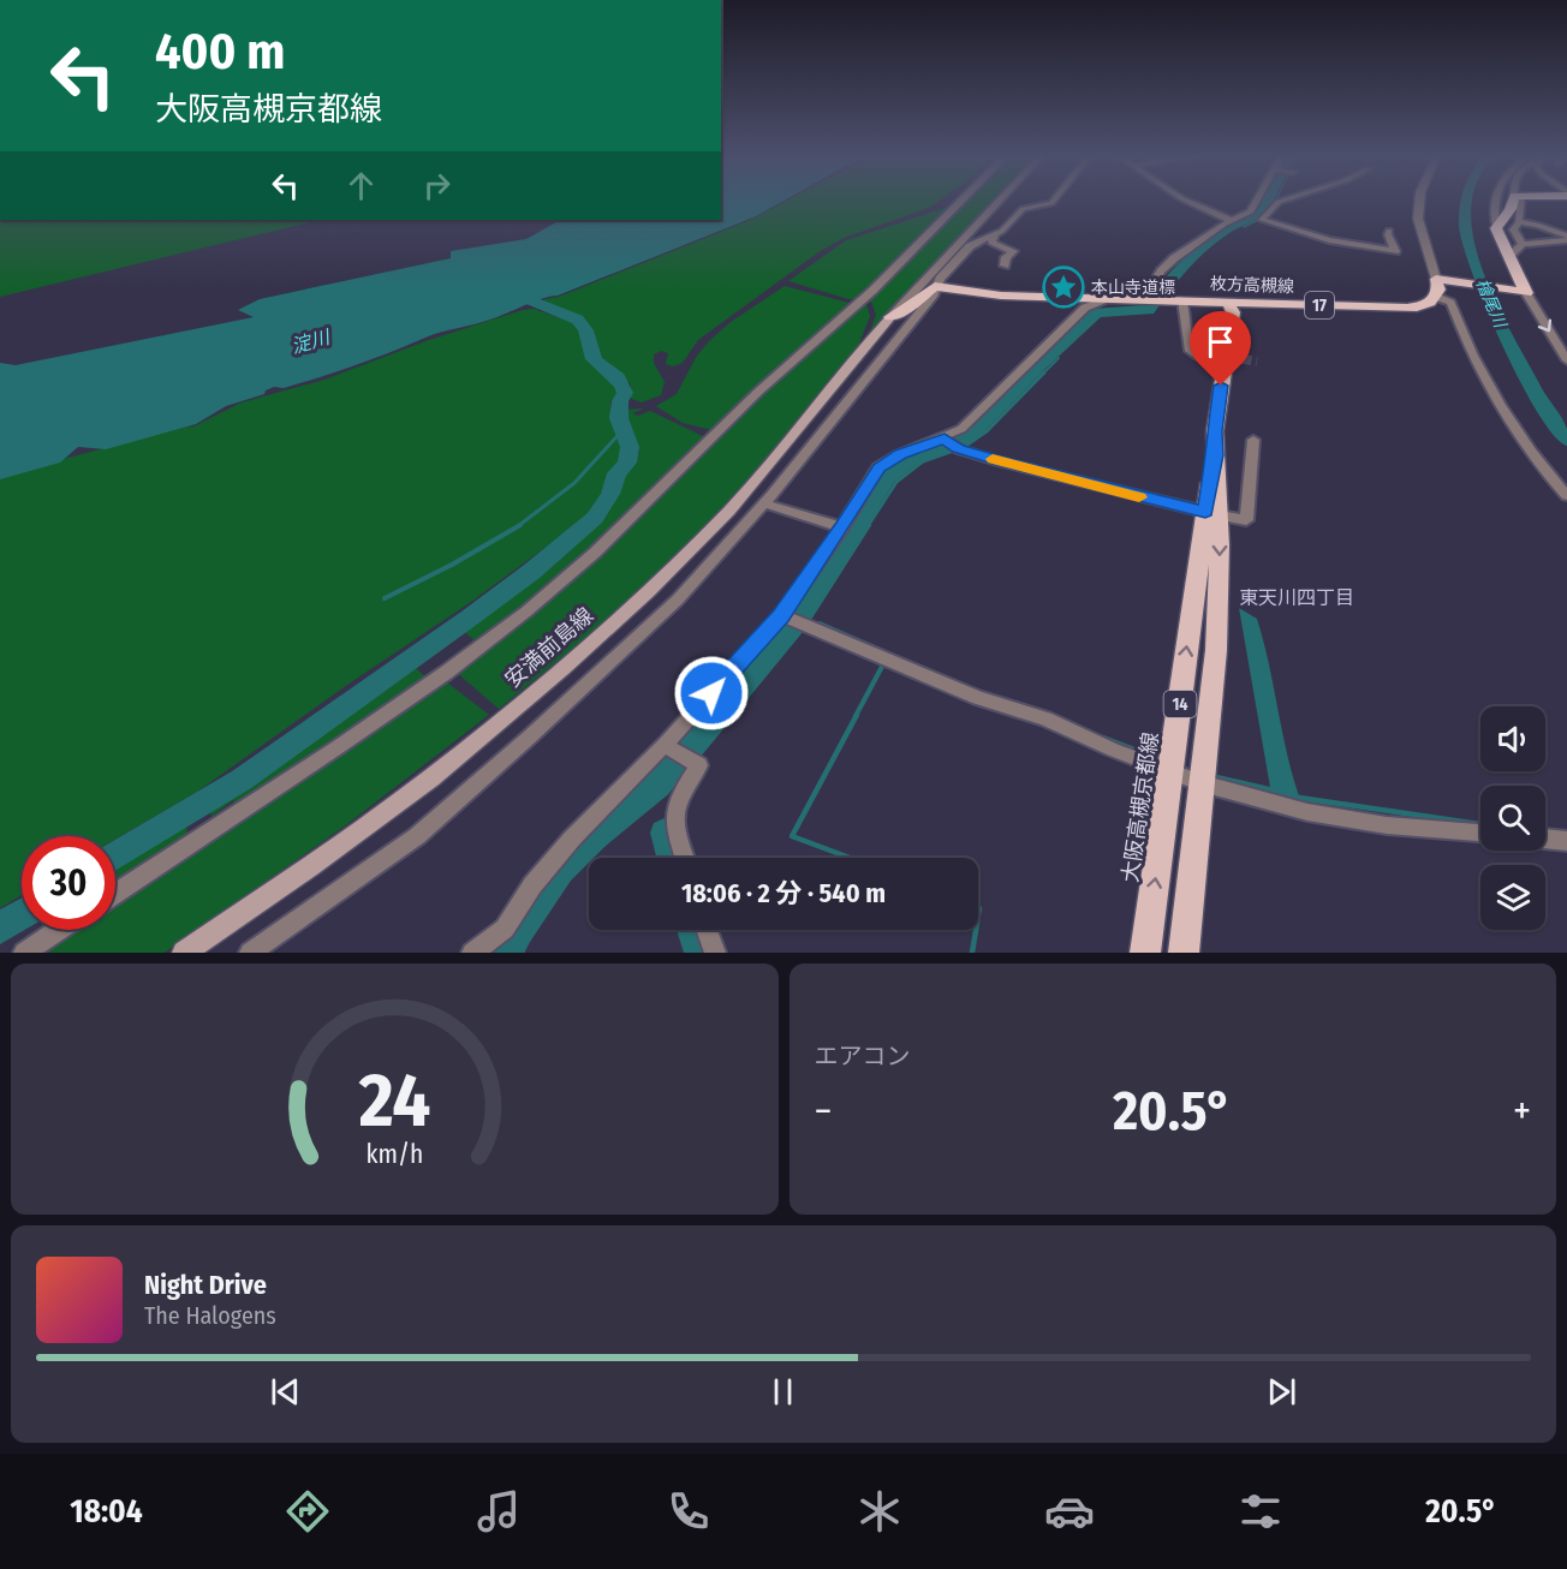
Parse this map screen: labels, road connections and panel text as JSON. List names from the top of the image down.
{
  "streets": {
    "main road": [
      "枚方高槻線",
      "17",
      "安満前島線",
      "14",
      "大阪高槻京都線"
    ]
  },
  "crossings": [
    ["枚方高槻線", "大阪高槻京都線"]
  ],
  "districts": ["東天川四丁目"],
  "water": ["檜尾川", "淀川"],
  "places": {
    "place": ["本山寺道標"]
  },
  "page": {
    "turn": ["400 m", "大阪高槻京都線"],
    "limit": "30",
    "trip": "18:06 · 2 分 · 540 m",
    "tile": "エアコン",
    "heat": ["−", "20.5°", "+"],
    "song": ["Night Drive", "The Halogens"],
    "tabs": ["18:04", "20.5°"],
    "gauge": ["24", "km/h"]
  }
}
